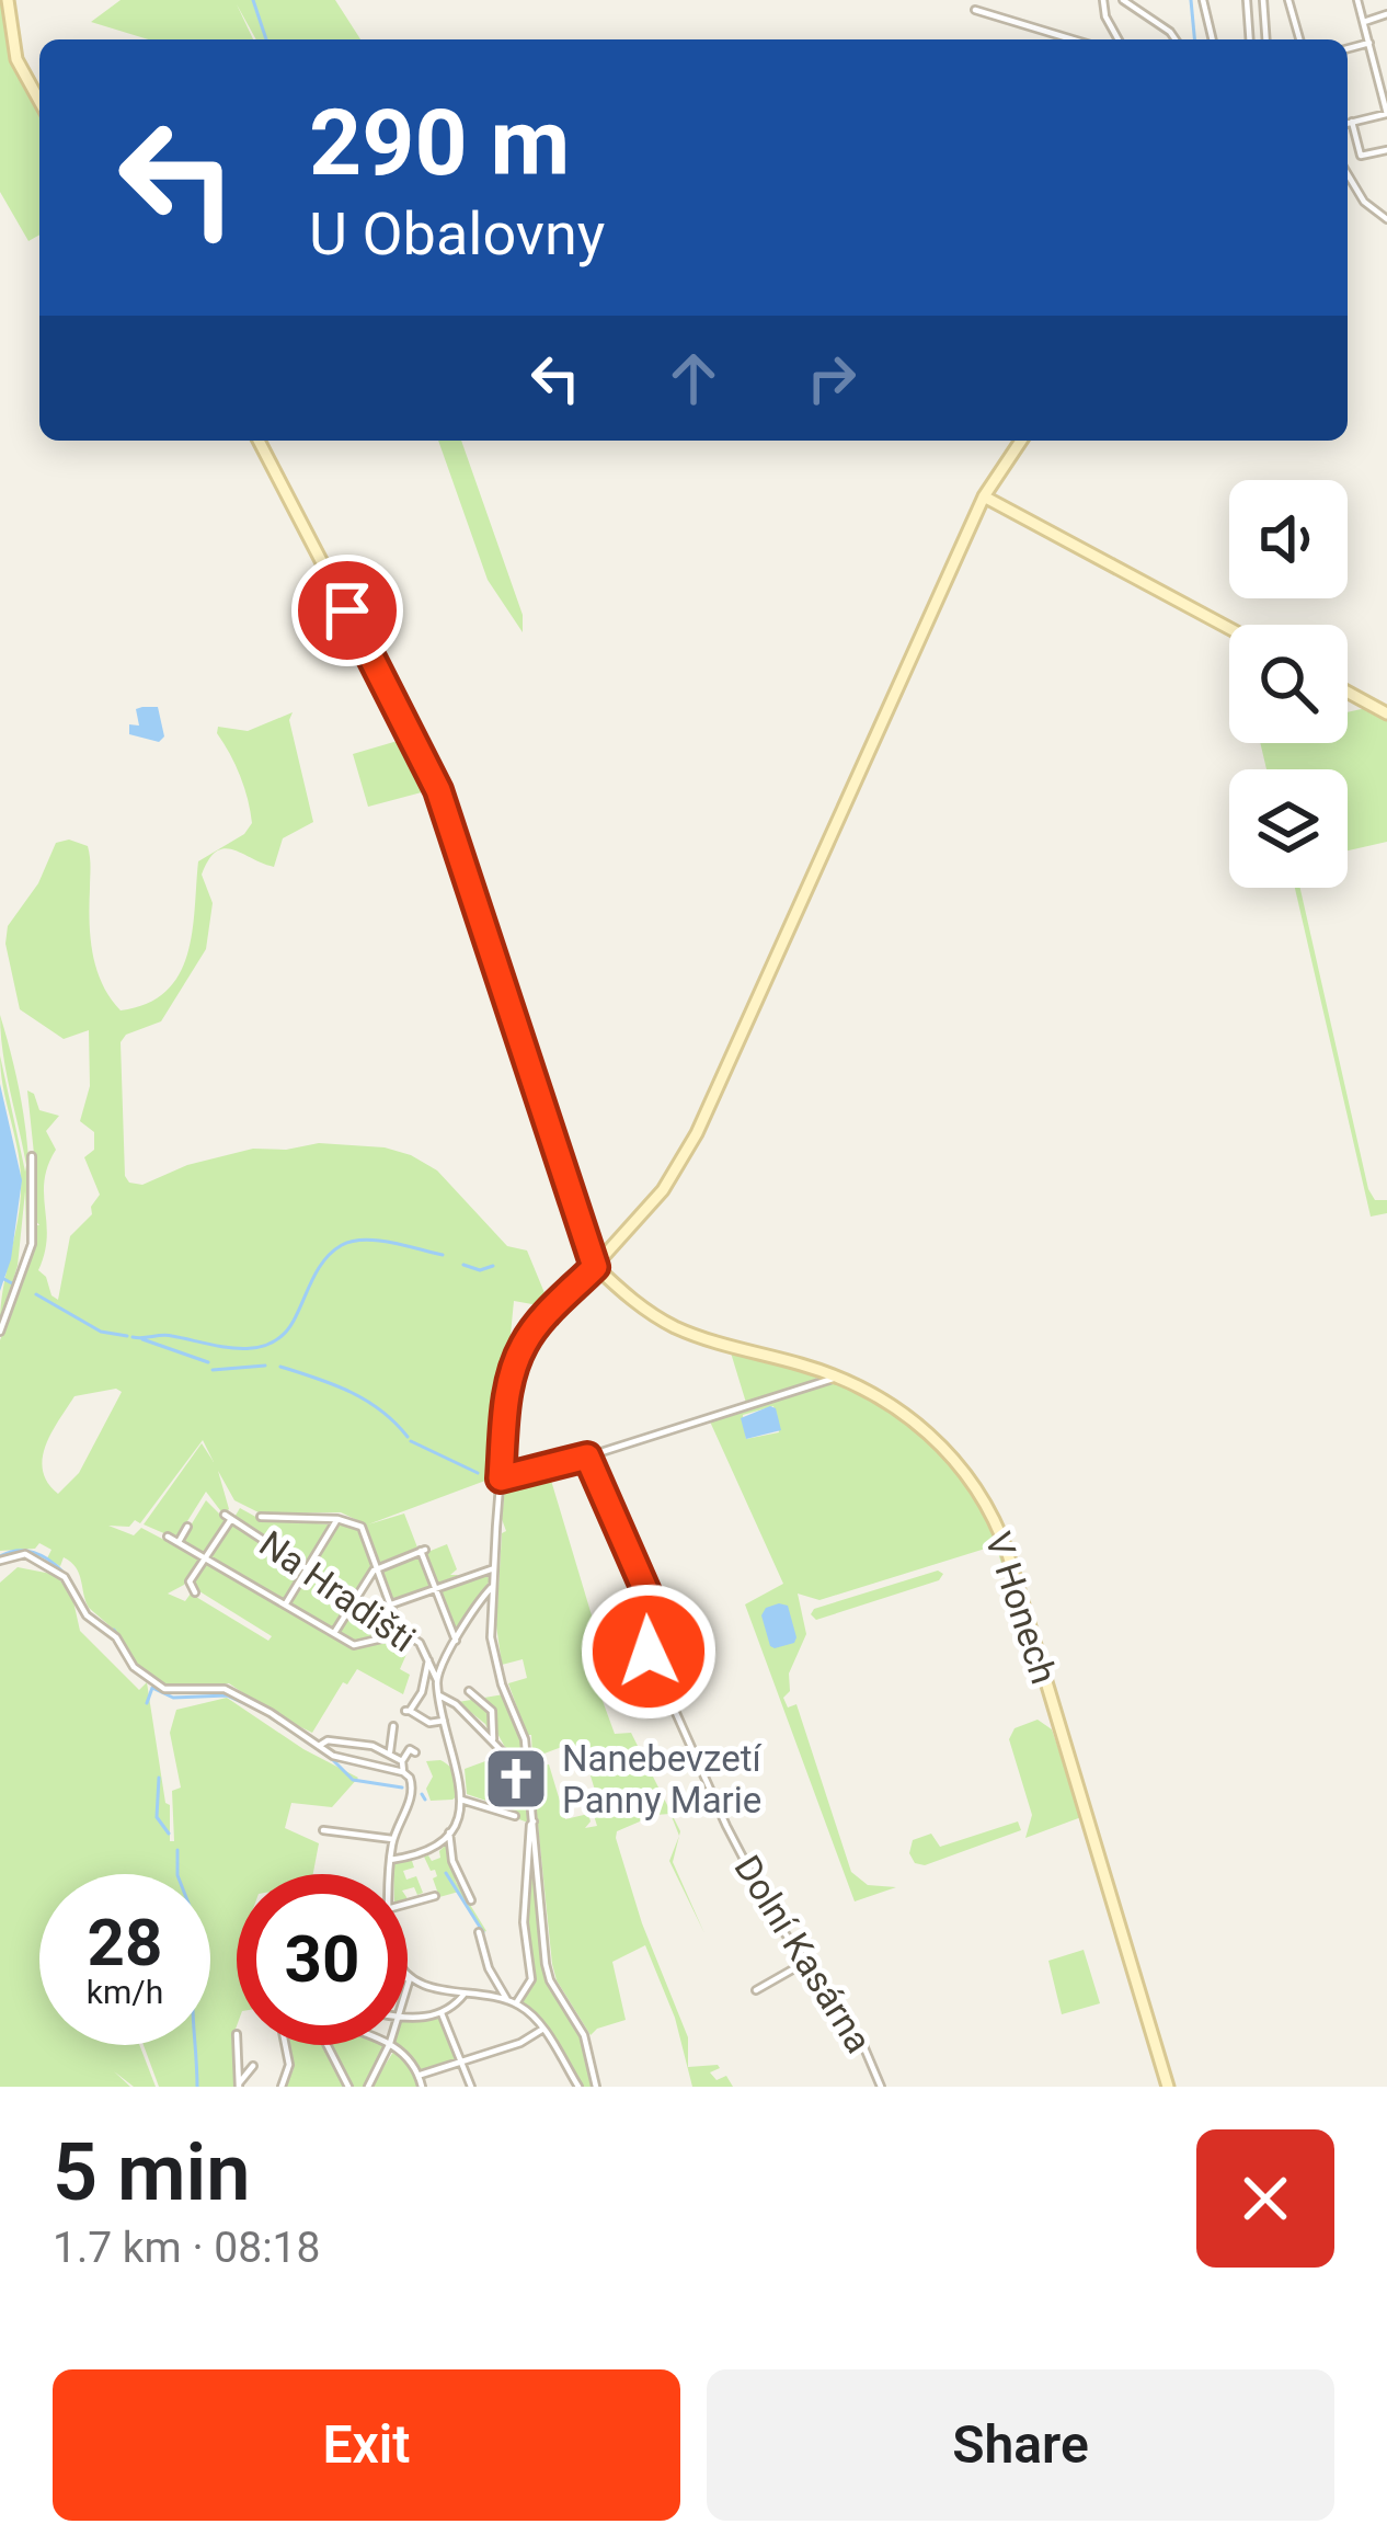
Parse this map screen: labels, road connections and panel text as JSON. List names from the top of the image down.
{
  "streets": {
    "street": ["Na Hradišti", "V Honech", "Dolní Kasárna"]
  },
  "places": {
    "church": ["Nanebevzetí Panny Marie"]
  },
  "page": {
    "turn": ["290 m", "U Obalovny"],
    "speed": "28 km/h",
    "limit": "30",
    "heading": ["5 min", "1.7 km · 08:18"],
    "buttons": ["Exit", "Share"]
  }
}
